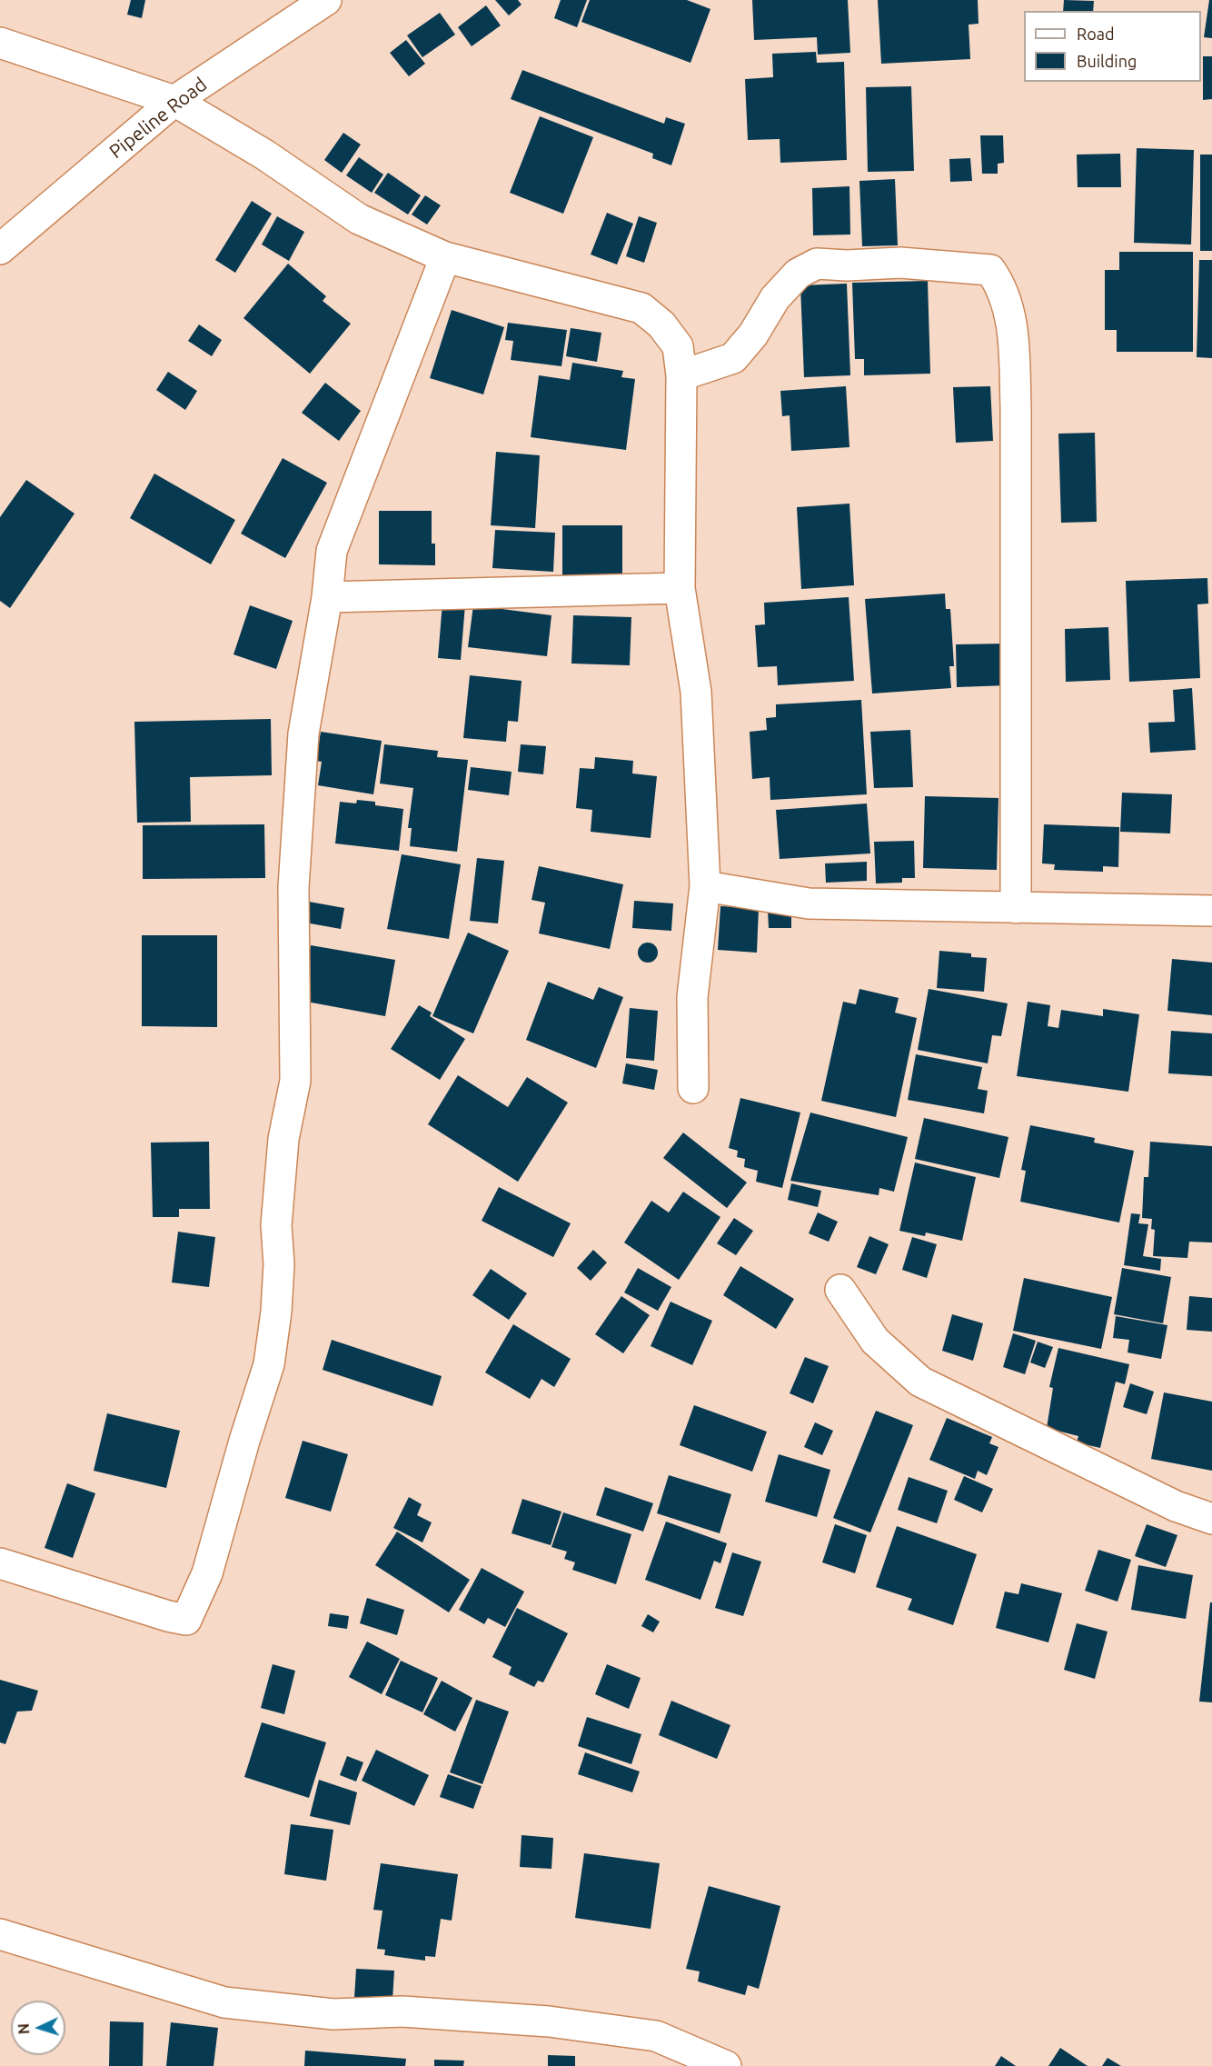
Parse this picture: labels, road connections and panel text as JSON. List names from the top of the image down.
{
  "streets": {
    "street": ["Pipeline Road"]
  },
  "legend": ["Road", "Building"],
  "north": "left"
}
